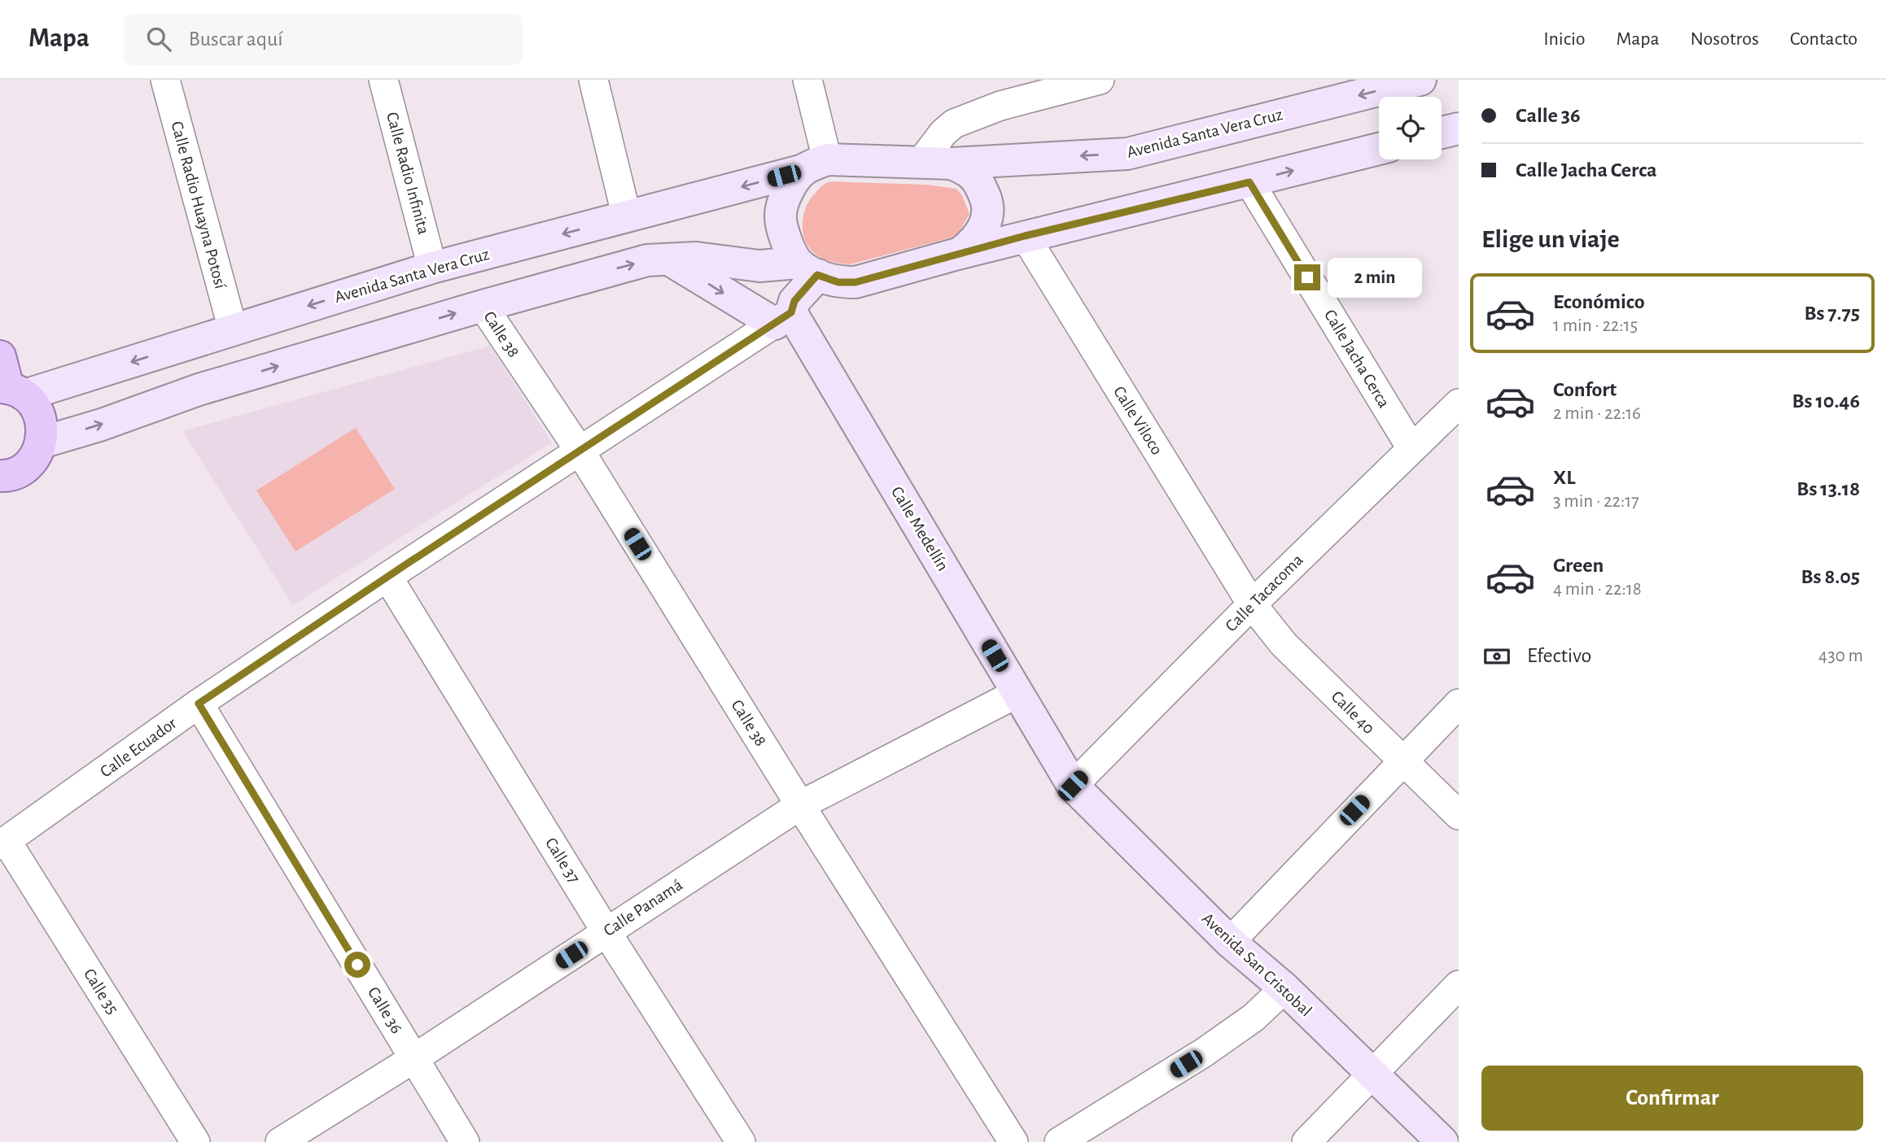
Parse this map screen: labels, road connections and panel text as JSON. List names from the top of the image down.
{
  "streets": {
    "street": [
      "Avenida Santa Vera Cruz",
      "Calle Radio Infinita",
      "Calle Radio Huayna Potosí",
      "Calle 38",
      "Calle Jacha Cerca",
      "Calle Viloco",
      "Calle Medellín",
      "Calle Tacacoma",
      "Calle 40",
      "Calle Ecuador",
      "Calle 37",
      "Calle Panamá",
      "Avenida San Cristobal",
      "Calle 35",
      "Calle 36"
    ]
  },
  "crossings": [
    ["Avenida Santa Vera Cruz", "Calle Radio Infinita"],
    ["Avenida Santa Vera Cruz", "Calle Radio Huayna Potosí"],
    ["Calle 38", "Calle Ecuador"],
    ["Calle 38", "Calle Panamá"],
    ["Calle Jacha Cerca", "Calle Tacacoma"],
    ["Calle Viloco", "Calle Tacacoma"],
    ["Calle Viloco", "Calle 40"],
    ["Calle Medellín", "Calle Tacacoma"],
    ["Calle Medellín", "Calle Ecuador"],
    ["Calle Medellín", "Calle Panamá"],
    ["Calle Medellín", "Avenida San Cristobal"],
    ["Calle Tacacoma", "Calle 40"],
    ["Calle Tacacoma", "Avenida San Cristobal"],
    ["Calle Ecuador", "Calle 37"],
    ["Calle Ecuador", "Calle 35"],
    ["Calle Ecuador", "Calle 36"],
    ["Calle 37", "Calle Panamá"],
    ["Calle Panamá", "Calle 36"]
  ],
  "page": {
    "header": "Mapa",
    "search": "Buscar aquí",
    "nav": [
      "Inicio",
      "Mapa",
      "Nosotros",
      "Contacto"
    ],
    "banner": ["Calle 36", "Calle Jacha Cerca"],
    "heading": "Elige un viaje",
    "bubble": "2 min",
    "list": [
      {
        "name": "Económico",
        "note": "1 min · 22:15",
        "value": "Bs 7.75"
      },
      {
        "name": "Confort",
        "note": "2 min · 22:16",
        "value": "Bs 10.46"
      },
      {
        "name": "XL",
        "note": "3 min · 22:17",
        "value": "Bs 13.18"
      },
      {
        "name": "Green",
        "note": "4 min · 22:18",
        "value": "Bs 8.05"
      }
    ],
    "pay": ["Efectivo", "430 m"],
    "buttons": "Confirmar"
  }
}
